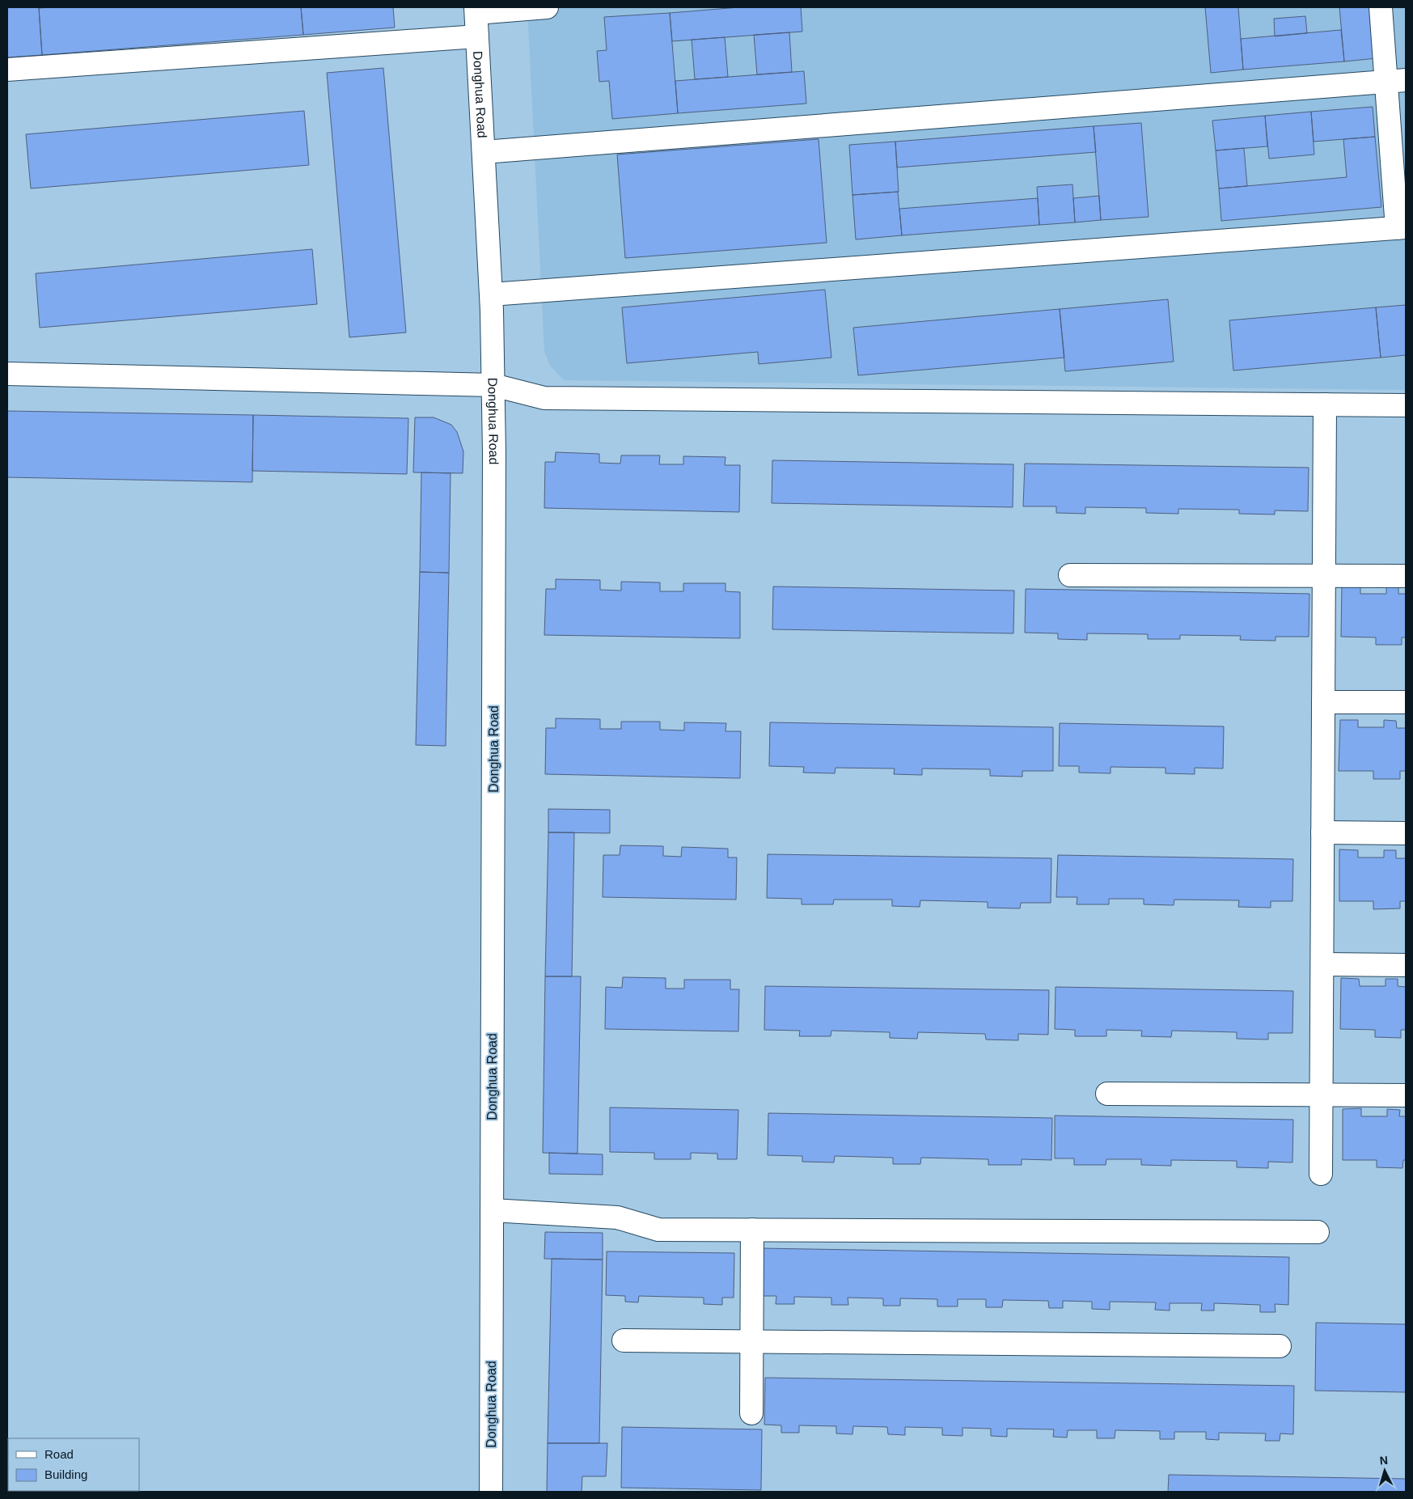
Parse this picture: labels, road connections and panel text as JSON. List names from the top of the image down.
{
  "streets": {
    "street": ["Donghua Road"]
  },
  "legend": ["Road", "Building"],
  "north": "top"
}
